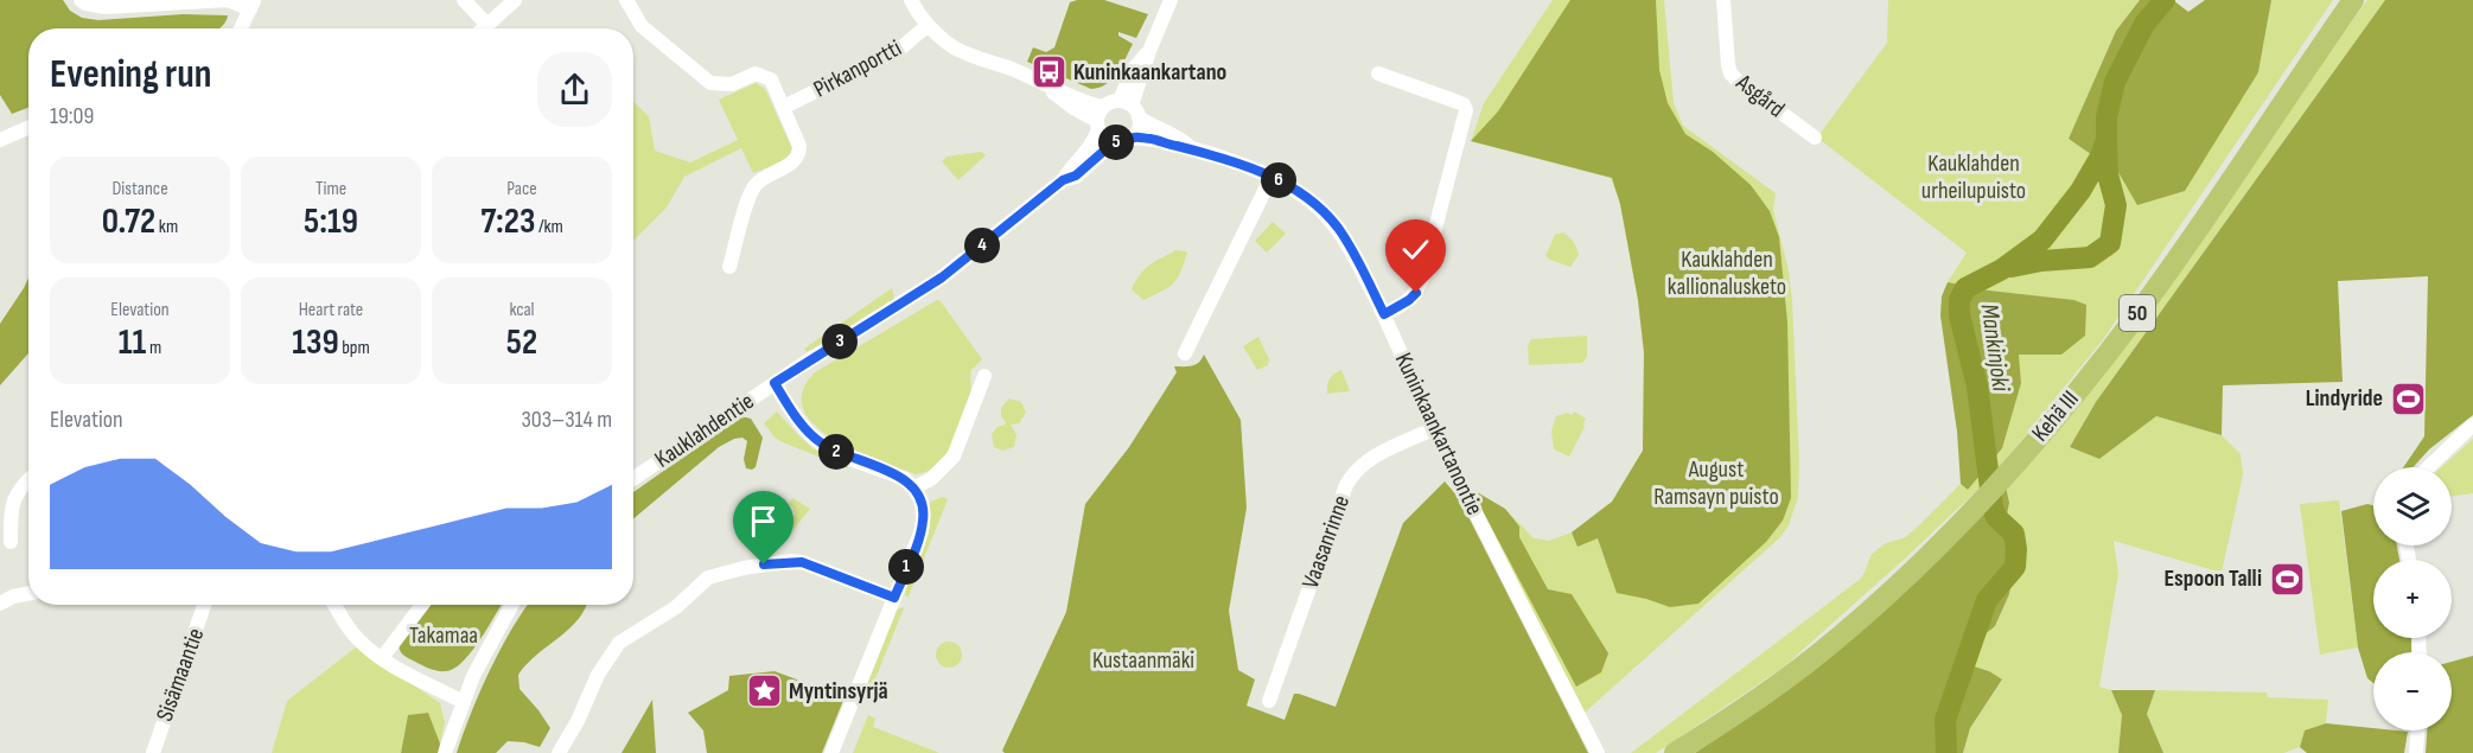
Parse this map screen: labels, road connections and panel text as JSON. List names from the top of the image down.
{
  "streets": {
    "highway": ["50", "Kehä III"],
    "street": [
      "Pirkanportti",
      "Asgård",
      "Kauklahdentie",
      "Kuninkaankartanontie",
      "Vaasanrinne",
      "Sisämaantie"
    ]
  },
  "crossings": [
    ["Kauklahdentie", "Kuninkaankartanontie"],
    ["Kuninkaankartanontie", "Vaasanrinne"]
  ],
  "water": ["Mankinjoki"],
  "parks": [
    "Kauklahden urheilupuisto",
    "Kauklahden kallionalusketo",
    "August Ramsayn puisto",
    "Takamaa",
    "Kustaanmäki"
  ],
  "places": {
    "bus stop": ["Kuninkaankartano"],
    "sports": ["Lindyride", "Espoon Talli"],
    "place": ["Myntinsyrjä"]
  },
  "page": {
    "heading": ["Evening run", "19:09"],
    "pins": [
      "5",
      "6",
      "4",
      "3",
      "2",
      "1"
    ],
    "stats": [
      ["Distance", "0.72 km"],
      ["Time", "5:19"],
      ["Pace", "7:23 /km"],
      ["Elevation", "11 m"],
      ["Heart rate", "139 bpm"],
      ["kcal", "52"]
    ],
    "chart": ["Elevation", "303–314 m"],
    "map_buttons": ["+", "−"]
  }
}
